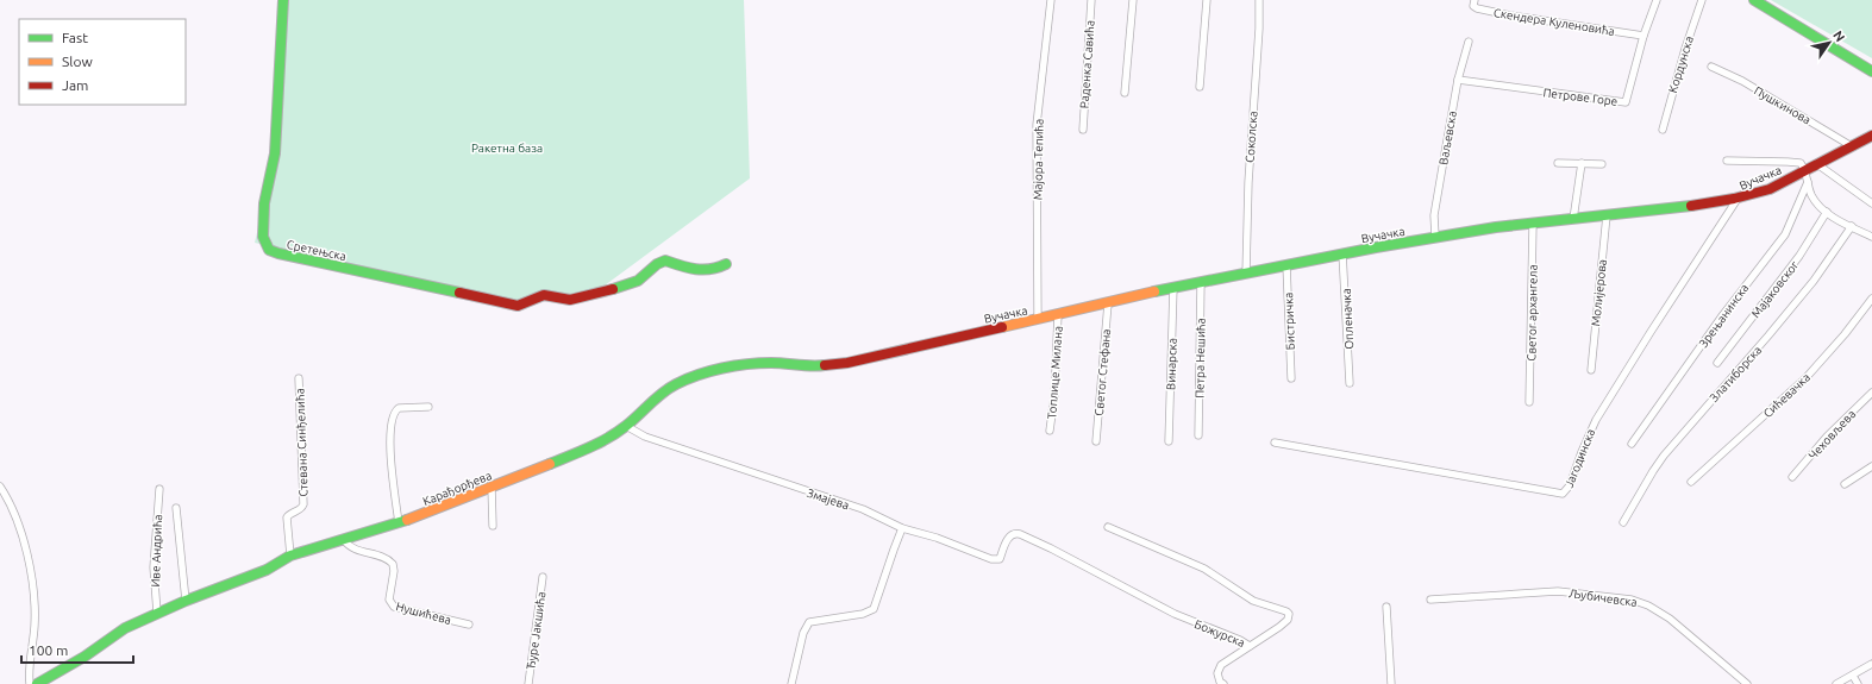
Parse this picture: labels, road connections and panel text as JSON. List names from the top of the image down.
{
  "streets": {
    "street": [
      "Скендера Куленовића",
      "Раденка Савића",
      "Кордунска",
      "Петрове Горе",
      "Пушкинова",
      "Соколска",
      "Ваљевска",
      "Мајора Тепића",
      "Вучачка",
      "Сретењска",
      "Мајаковског",
      "Молијерова",
      "Светог архангела",
      "Зрењанинска",
      "Опленачка",
      "Бистричка",
      "Петра Нешића",
      "Винарска",
      "Топлице Милана",
      "Светог Стефана",
      "Златиборска",
      "Сићевачка",
      "Чеховљева",
      "Стевана Синђелића",
      "Јагодинска",
      "Карађорђева",
      "Змајева",
      "Иве Андрића",
      "Љубичевска",
      "Нушићева",
      "Ђуре Јакшића",
      "Божурска"
    ]
  },
  "crossings": [
    ["Скендера Куленовића", "Петрове Горе"],
    ["Петрове Горе", "Ваљевска"],
    ["Пушкинова", "Вучачка"],
    ["Соколска", "Вучачка"],
    ["Ваљевска", "Вучачка"],
    ["Мајора Тепића", "Вучачка"],
    ["Вучачка", "Молијерова"],
    ["Вучачка", "Светог архангела"],
    ["Вучачка", "Опленачка"],
    ["Вучачка", "Бистричка"],
    ["Вучачка", "Петра Нешића"],
    ["Вучачка", "Винарска"],
    ["Вучачка", "Топлице Милана"],
    ["Вучачка", "Светог Стефана"],
    ["Вучачка", "Јагодинска"],
    ["Вучачка", "Карађорђева"],
    ["Стевана Синђелића", "Карађорђева"],
    ["Карађорђева", "Змајева"],
    ["Карађорђева", "Иве Андрића"],
    ["Карађорђева", "Нушићева"],
    ["Змајева", "Божурска"]
  ],
  "parks": ["Ракетна база"],
  "legend": ["Fast", "Slow", "Jam"],
  "scale_bar": "100 m",
  "north": "top right"
}
